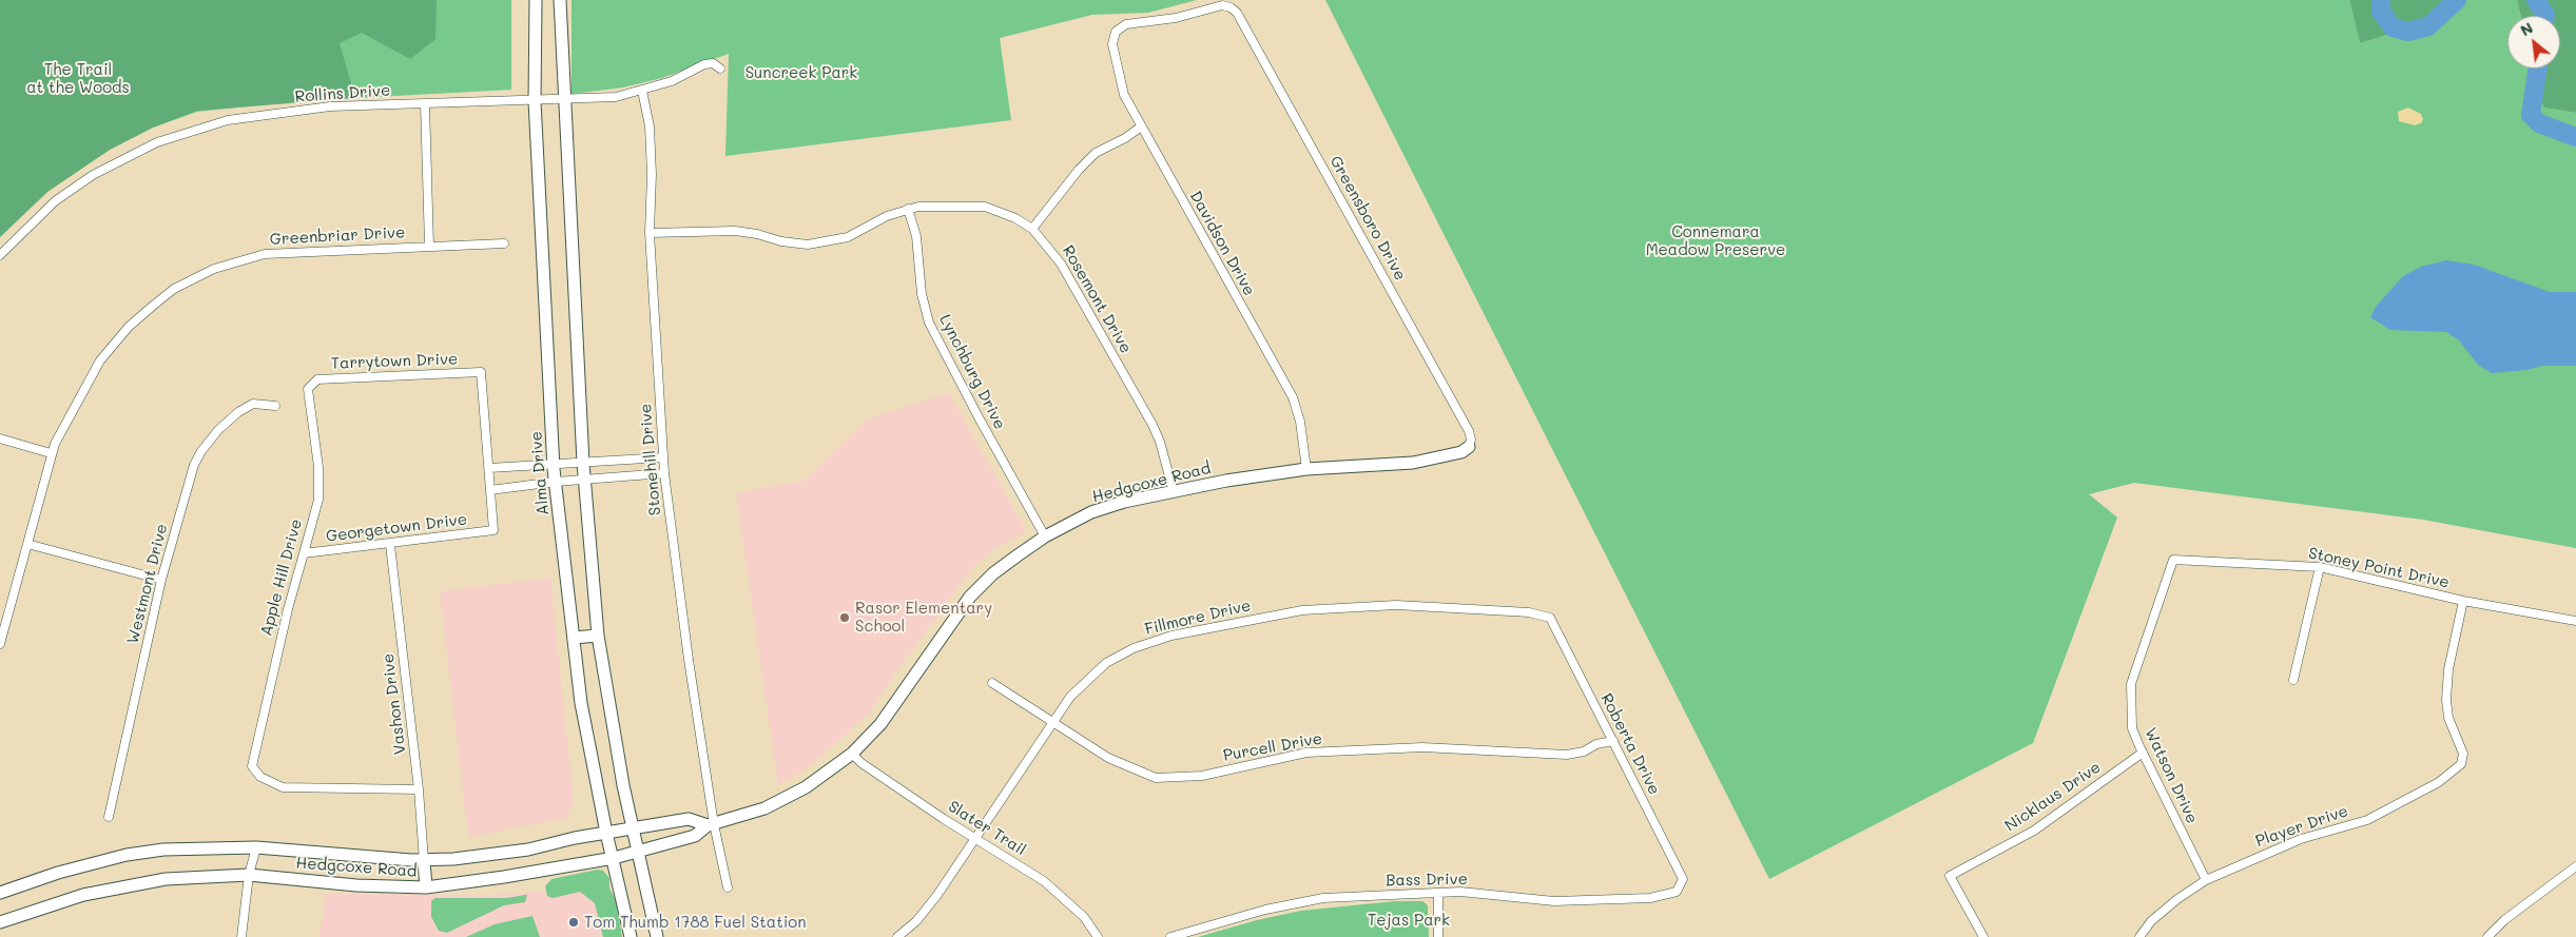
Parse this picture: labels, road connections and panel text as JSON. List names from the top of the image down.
{
  "streets": {
    "main road": ["Alma Drive", "Hedgcoxe Road"],
    "street": [
      "Rollins Drive",
      "Greensboro Drive",
      "Greenbriar Drive",
      "Davidson Drive",
      "Rosemont Drive",
      "Tarrytown Drive",
      "Lynchburg Drive",
      "Stonehill Drive",
      "Georgetown Drive",
      "Stoney Point Drive",
      "Apple Hill Drive",
      "Westmont Drive",
      "Fillmore Drive",
      "Vashon Drive",
      "Roberta Drive",
      "Purcell Drive",
      "Watson Drive",
      "Nicklaus Drive",
      "Player Drive",
      "Slater Trail",
      "Bass Drive"
    ]
  },
  "crossings": [
    ["Rollins Drive", "Stonehill Drive"],
    ["Rollins Drive", "Alma Drive"],
    ["Greensboro Drive", "Davidson Drive"],
    ["Greensboro Drive", "Hedgcoxe Road"],
    ["Davidson Drive", "Hedgcoxe Road"],
    ["Rosemont Drive", "Lynchburg Drive"],
    ["Rosemont Drive", "Stonehill Drive"],
    ["Rosemont Drive", "Hedgcoxe Road"],
    ["Tarrytown Drive", "Apple Hill Drive"],
    ["Lynchburg Drive", "Hedgcoxe Road"],
    ["Stonehill Drive", "Hedgcoxe Road"],
    ["Alma Drive", "Hedgcoxe Road"],
    ["Hedgcoxe Road", "Vashon Drive"],
    ["Hedgcoxe Road", "Slater Trail"],
    ["Georgetown Drive", "Apple Hill Drive"],
    ["Georgetown Drive", "Vashon Drive"],
    ["Stoney Point Drive", "Watson Drive"],
    ["Stoney Point Drive", "Player Drive"],
    ["Apple Hill Drive", "Vashon Drive"],
    ["Fillmore Drive", "Roberta Drive"],
    ["Fillmore Drive", "Purcell Drive"],
    ["Fillmore Drive", "Slater Trail"],
    ["Roberta Drive", "Purcell Drive"],
    ["Roberta Drive", "Bass Drive"],
    ["Watson Drive", "Nicklaus Drive"],
    ["Watson Drive", "Player Drive"]
  ],
  "parks": [
    "The Trail at the Woods",
    "Suncreek Park",
    "Connemara Meadow Preserve",
    "Tejas Park"
  ],
  "places": ["Rasor Elementary School", "Tom Thumb 1788 Fuel Station"],
  "north": "top left"
}
